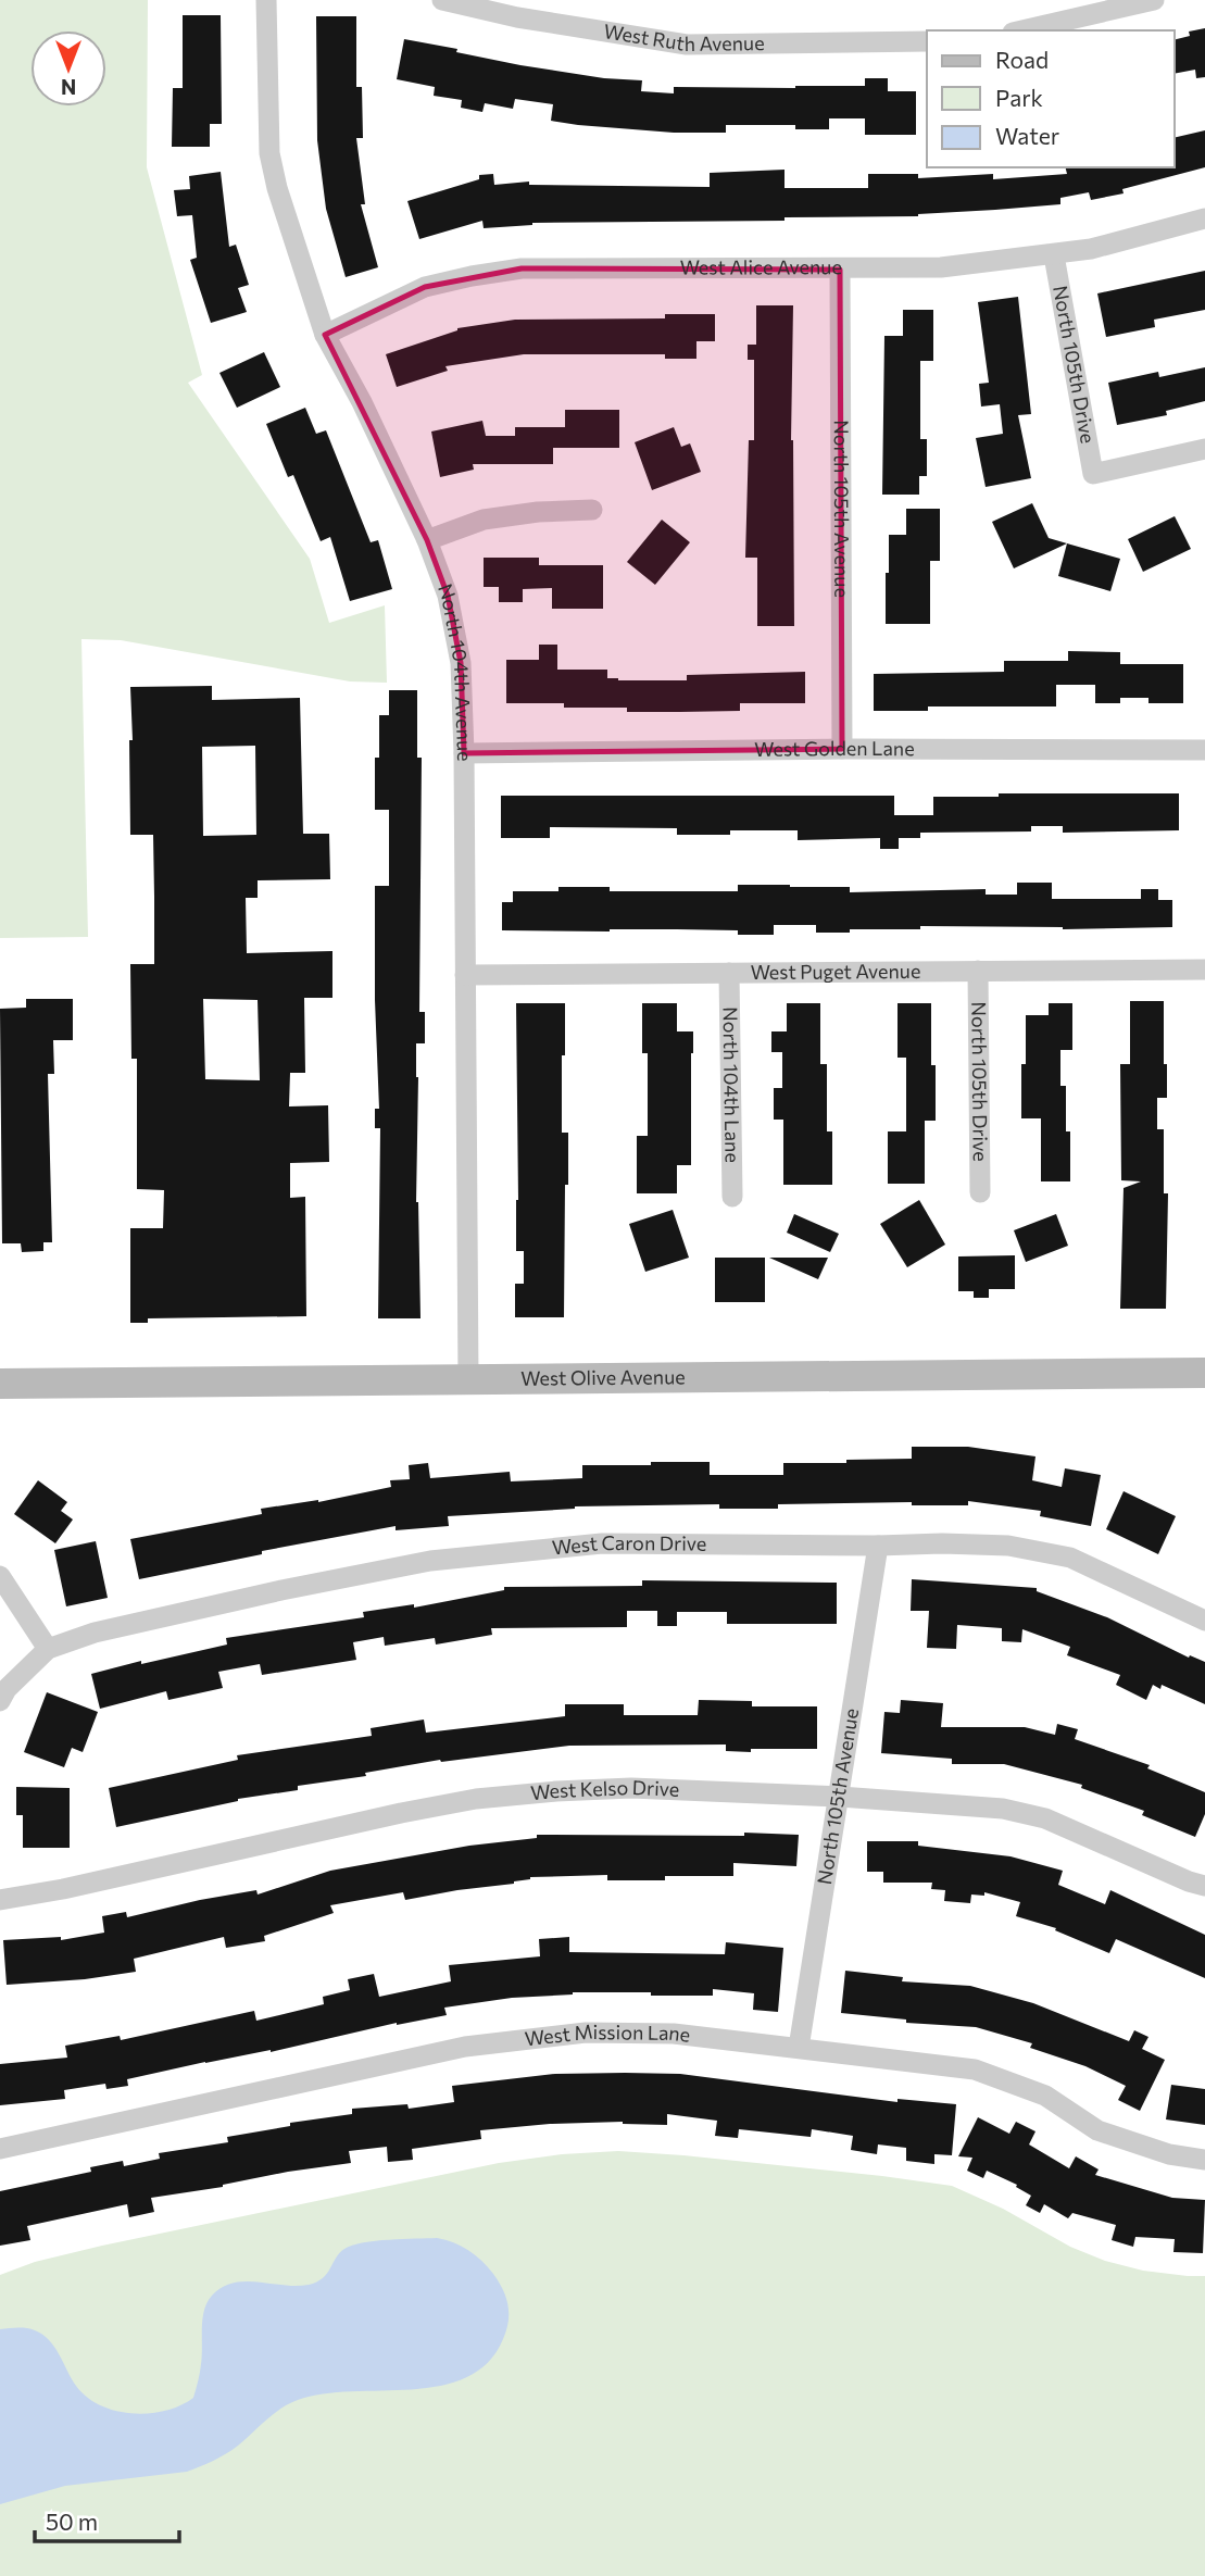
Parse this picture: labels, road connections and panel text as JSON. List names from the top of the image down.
{
  "streets": {
    "main road": ["West Olive Avenue"],
    "street": [
      "West Ruth Avenue",
      "West Alice Avenue",
      "North 105th Drive",
      "North 105th Avenue",
      "North 104th Avenue",
      "West Golden Lane",
      "West Puget Avenue",
      "North 104th Lane",
      "West Caron Drive",
      "West Kelso Drive",
      "West Mission Lane"
    ]
  },
  "crossings": [
    ["West Alice Avenue", "North 105th Drive"],
    ["West Alice Avenue", "North 105th Avenue"],
    ["West Alice Avenue", "North 104th Avenue"],
    ["North 105th Drive", "West Puget Avenue"],
    ["North 105th Avenue", "West Golden Lane"],
    ["North 105th Avenue", "West Caron Drive"],
    ["North 105th Avenue", "West Kelso Drive"],
    ["North 105th Avenue", "West Mission Lane"],
    ["North 104th Avenue", "West Golden Lane"],
    ["North 104th Avenue", "West Puget Avenue"],
    ["North 104th Avenue", "West Olive Avenue"],
    ["West Puget Avenue", "North 104th Lane"]
  ],
  "legend": ["Road", "Park", "Water"],
  "scale_bar": "50 m",
  "north": "bottom"
}
